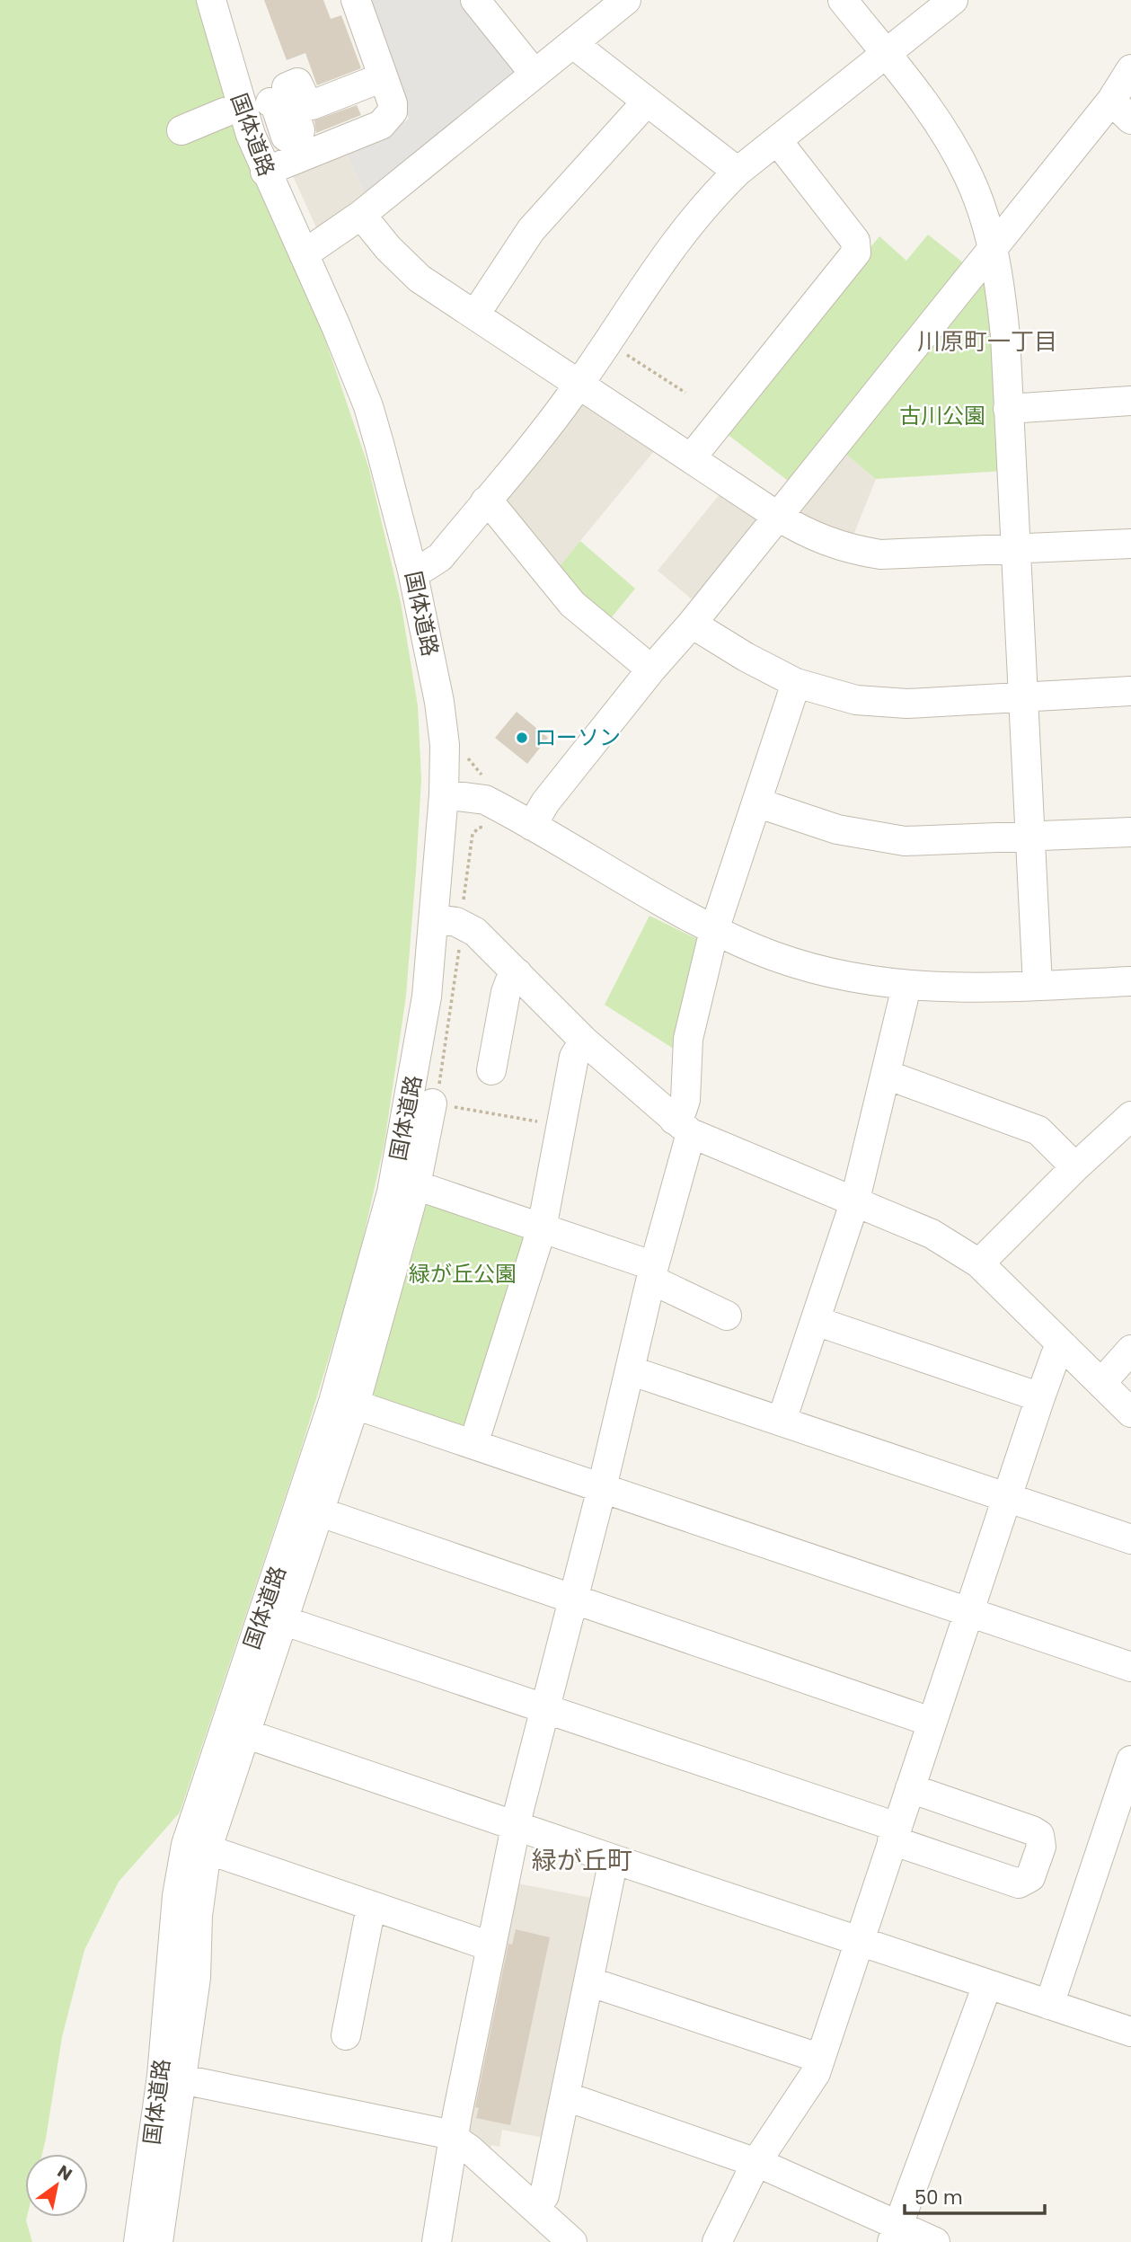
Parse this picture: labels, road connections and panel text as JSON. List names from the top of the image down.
{
  "streets": {
    "street": ["国体道路"]
  },
  "districts": ["川原町一丁目", "緑が丘町"],
  "parks": ["古川公園", "緑が丘公園"],
  "places": ["ローソン"],
  "scale_bar": "50 m",
  "north": "top right"
}
